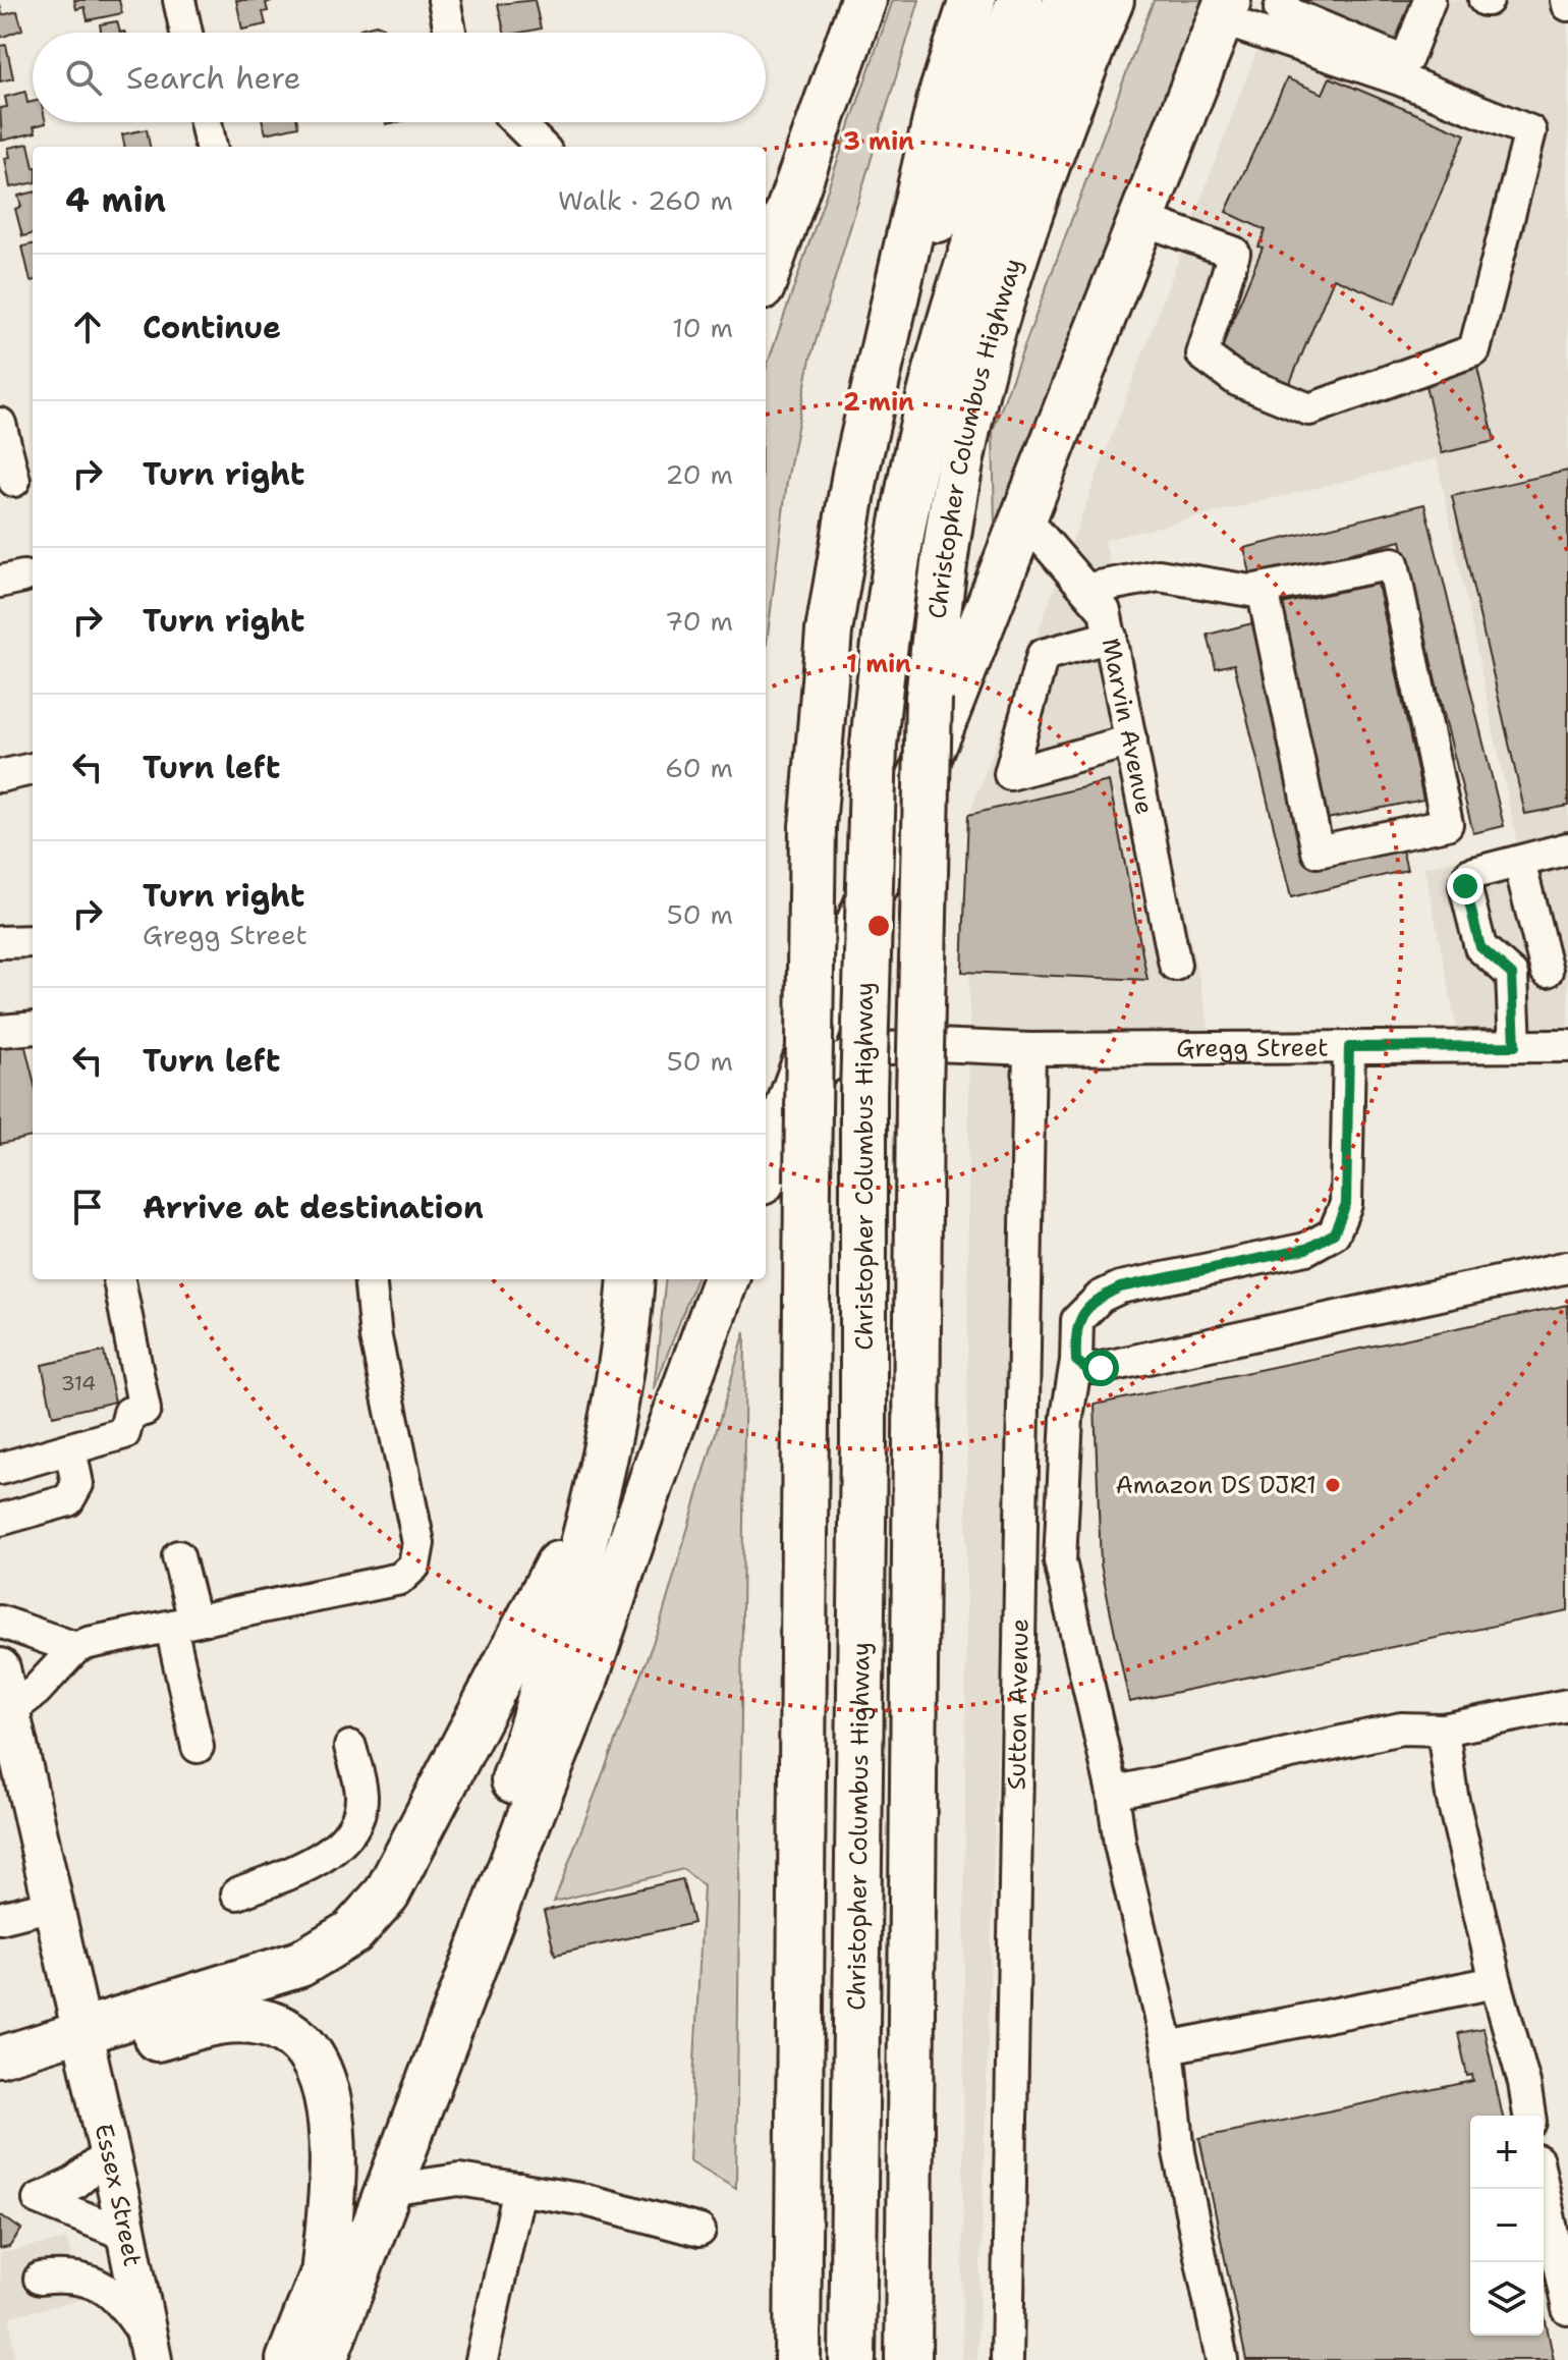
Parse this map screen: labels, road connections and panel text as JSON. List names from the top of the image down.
{
  "streets": {
    "highway": ["Christopher Columbus Highway"],
    "main road": ["Essex Street"],
    "street": ["Marvin Avenue", "Gregg Street", "Sutton Avenue"]
  },
  "crossings": [
    ["Gregg Street", "Sutton Avenue"]
  ],
  "places": ["Amazon DS DJR1"],
  "house_numbers": ["314"],
  "page": {
    "search": "Search here",
    "heading": ["4 min", "Walk · 260 m"],
    "list": [
      ["Continue", "10 m"],
      ["Turn right", "20 m"],
      ["Turn right", "70 m"],
      ["Turn left", "60 m"],
      ["Turn right", "Gregg Street", "50 m"],
      ["Turn left", "50 m"],
      "Arrive at destination"
    ],
    "map_buttons": ["+", "−"]
  },
  "rings": ["3 min", "2 min", "1 min"]
}
